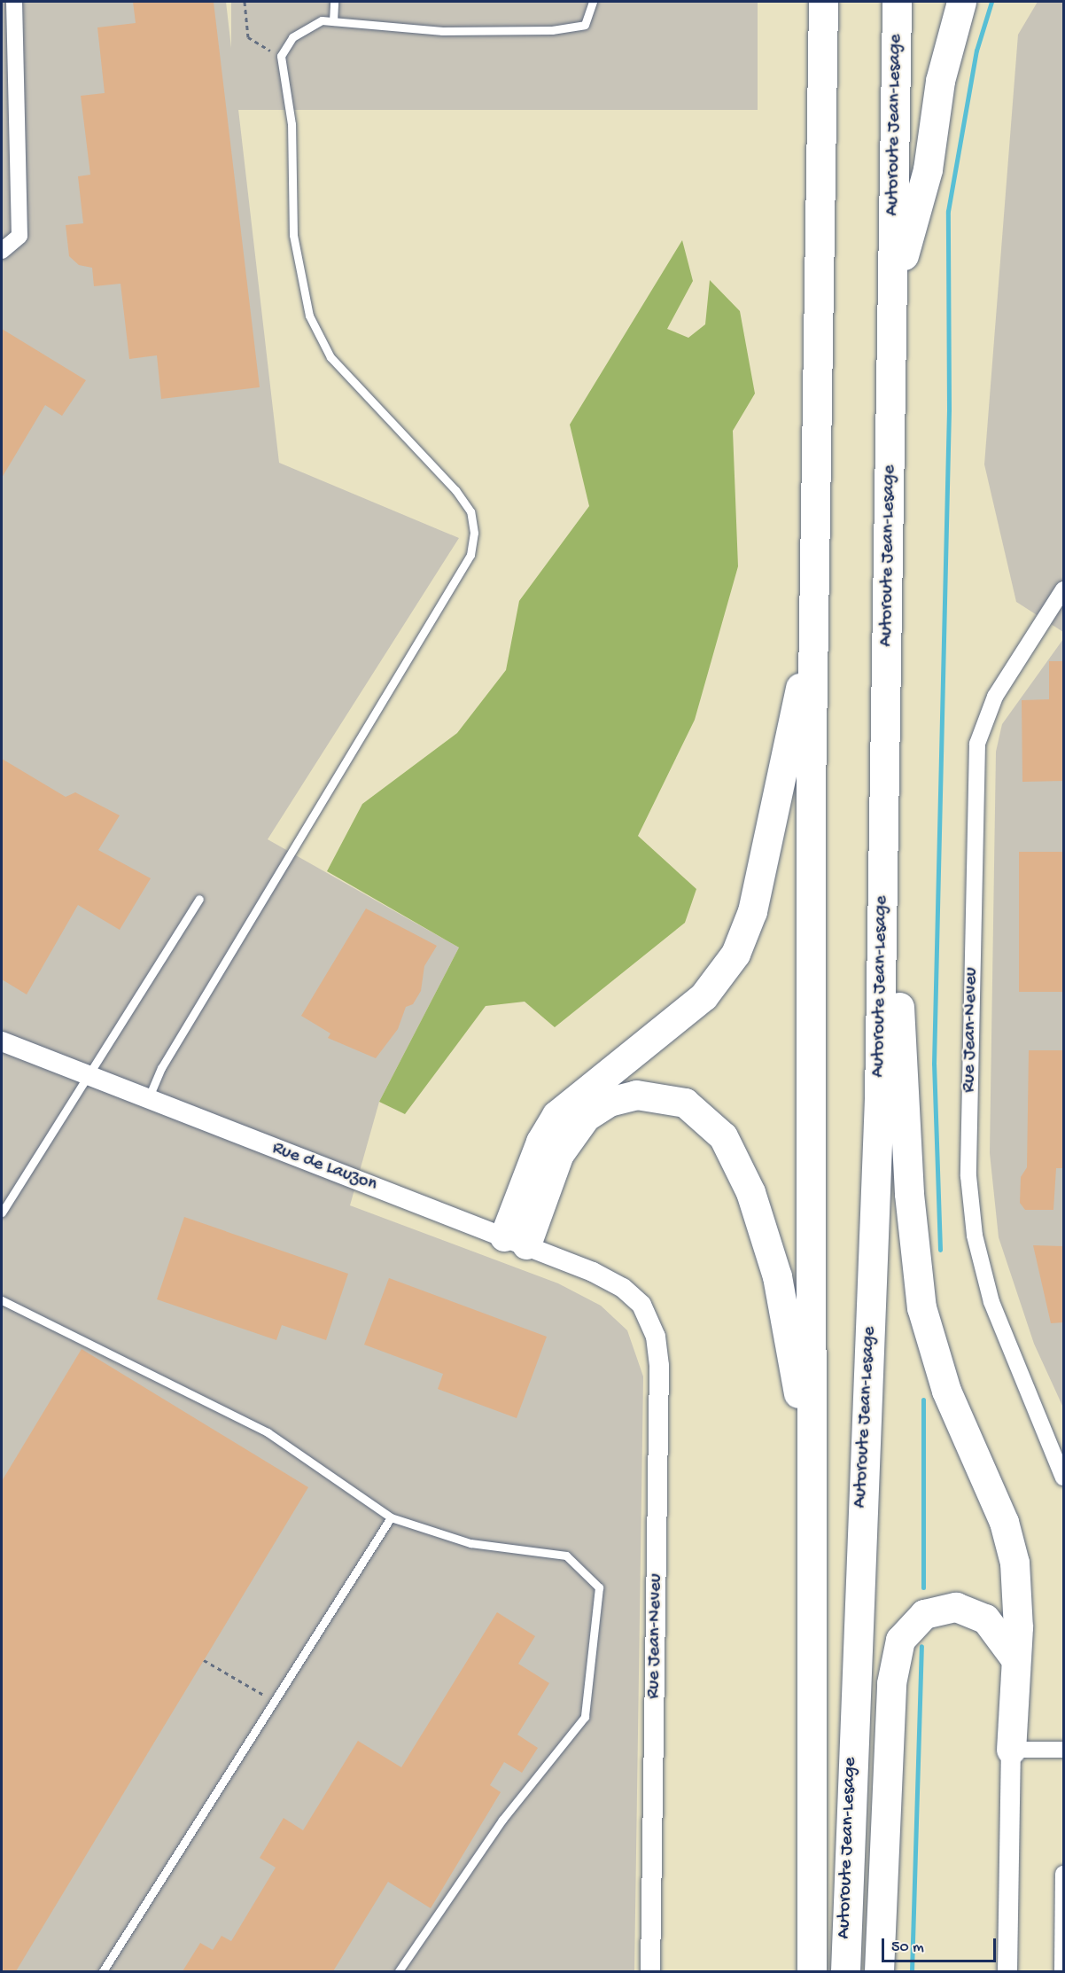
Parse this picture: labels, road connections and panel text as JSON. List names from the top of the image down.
{
  "streets": {
    "highway": ["Autoroute Jean-Lesage"],
    "street": ["Rue Jean-Neveu", "Rue de Lauzon"]
  },
  "crossings": [
    ["Rue Jean-Neveu", "Rue de Lauzon"]
  ],
  "scale_bar": "50 m"
}
